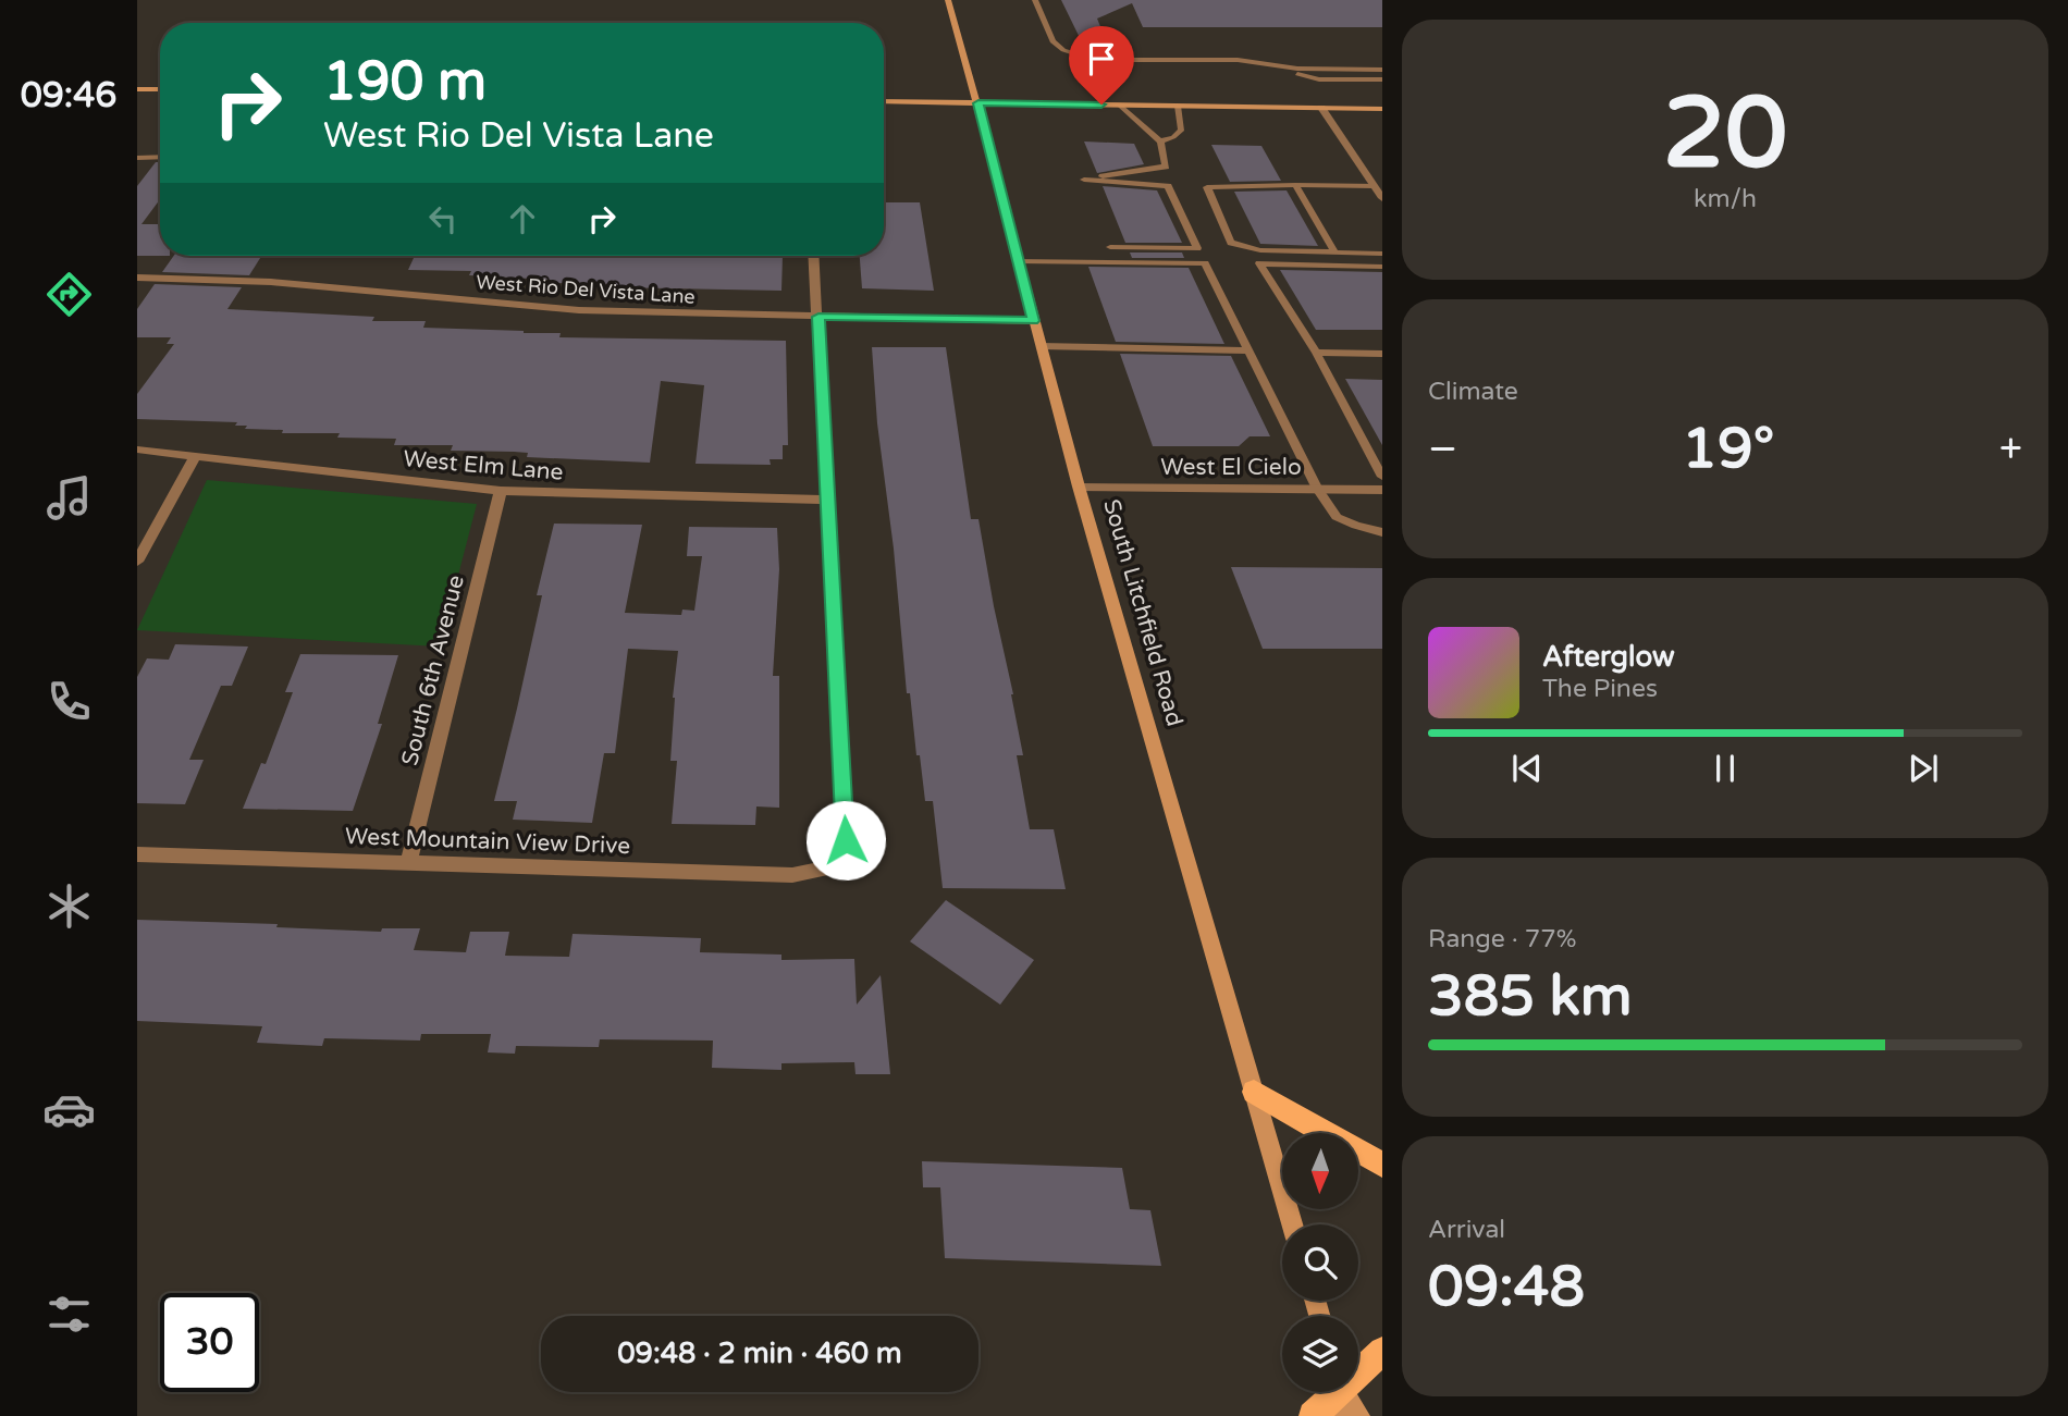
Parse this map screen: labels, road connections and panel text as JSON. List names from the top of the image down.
{
  "streets": {
    "main road": ["South Litchfield Road"],
    "street": [
      "West Rio Del Vista Lane",
      "West Elm Lane",
      "West El Cielo",
      "South 6th Avenue",
      "West Mountain View Drive"
    ]
  },
  "crossings": [
    ["West Rio Del Vista Lane", "South Litchfield Road"],
    ["West Elm Lane", "South 6th Avenue"],
    ["West Elm Lane", "West Mountain View Drive"],
    ["West El Cielo", "South Litchfield Road"],
    ["South 6th Avenue", "West Mountain View Drive"]
  ],
  "north": "bottom",
  "page": {
    "tabs": "09:46",
    "tile": [
      ["20", "km/h"],
      "Climate",
      ["Range · 77%", "385 km"],
      ["Arrival", "09:48"]
    ],
    "turn": ["190 m", "West Rio Del Vista Lane"],
    "heat": ["−", "19°", "+"],
    "song": ["Afterglow", "The Pines"],
    "limit": "30",
    "trip": "09:48 · 2 min · 460 m"
  }
}
